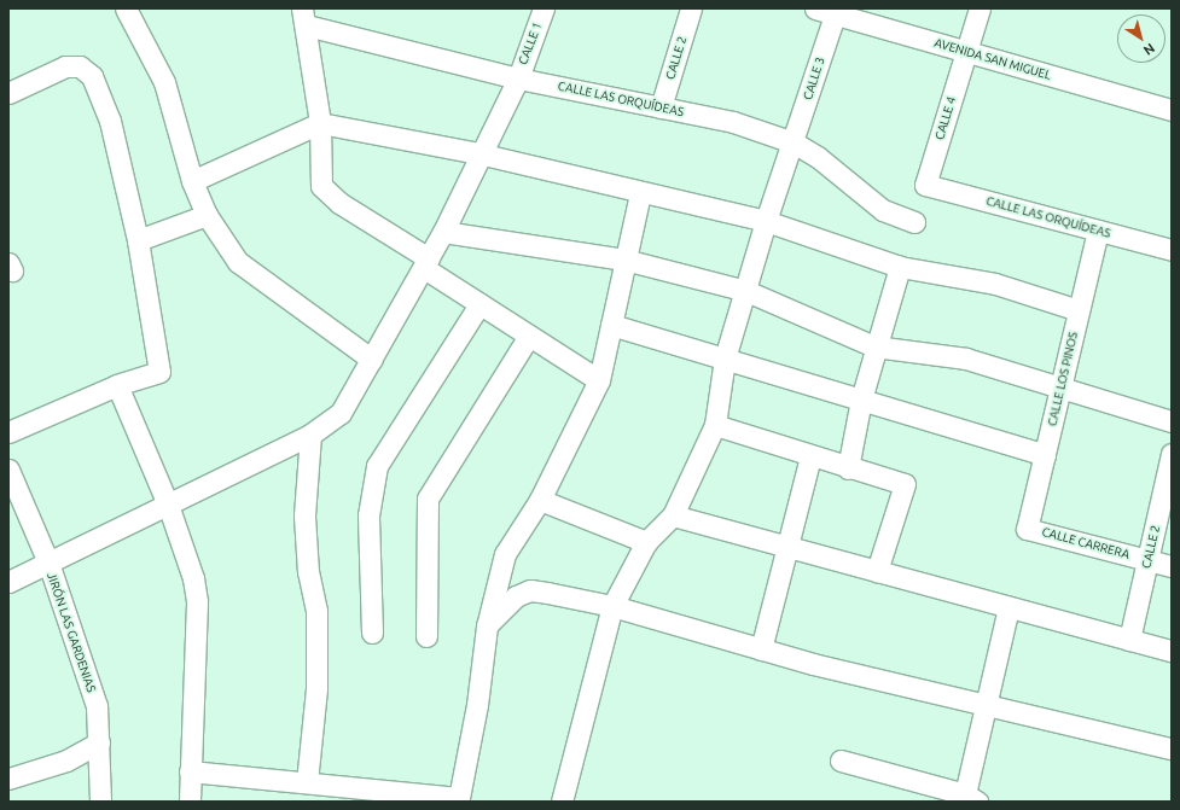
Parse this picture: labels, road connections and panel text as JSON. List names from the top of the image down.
{
  "streets": {
    "street": [
      "CALLE 1",
      "CALLE 2",
      "AVENIDA SAN MIGUEL",
      "CALLE 3",
      "CALLE LAS ORQUÍDEAS",
      "CALLE 4",
      "CALLE LOS PINOS",
      "CALLE CARRERA",
      "JIRÓN LAS GARDENIAS"
    ]
  },
  "crossings": [
    ["CALLE 1", "CALLE LAS ORQUÍDEAS"],
    ["CALLE 1", "JIRÓN LAS GARDENIAS"],
    ["CALLE 2", "CALLE LAS ORQUÍDEAS"],
    ["CALLE 2", "CALLE CARRERA"],
    ["AVENIDA SAN MIGUEL", "CALLE 3"],
    ["AVENIDA SAN MIGUEL", "CALLE 4"],
    ["CALLE 3", "CALLE LAS ORQUÍDEAS"],
    ["CALLE LAS ORQUÍDEAS", "CALLE 4"],
    ["CALLE LAS ORQUÍDEAS", "CALLE LOS PINOS"],
    ["CALLE LOS PINOS", "CALLE CARRERA"]
  ],
  "north": "bottom right"
}
